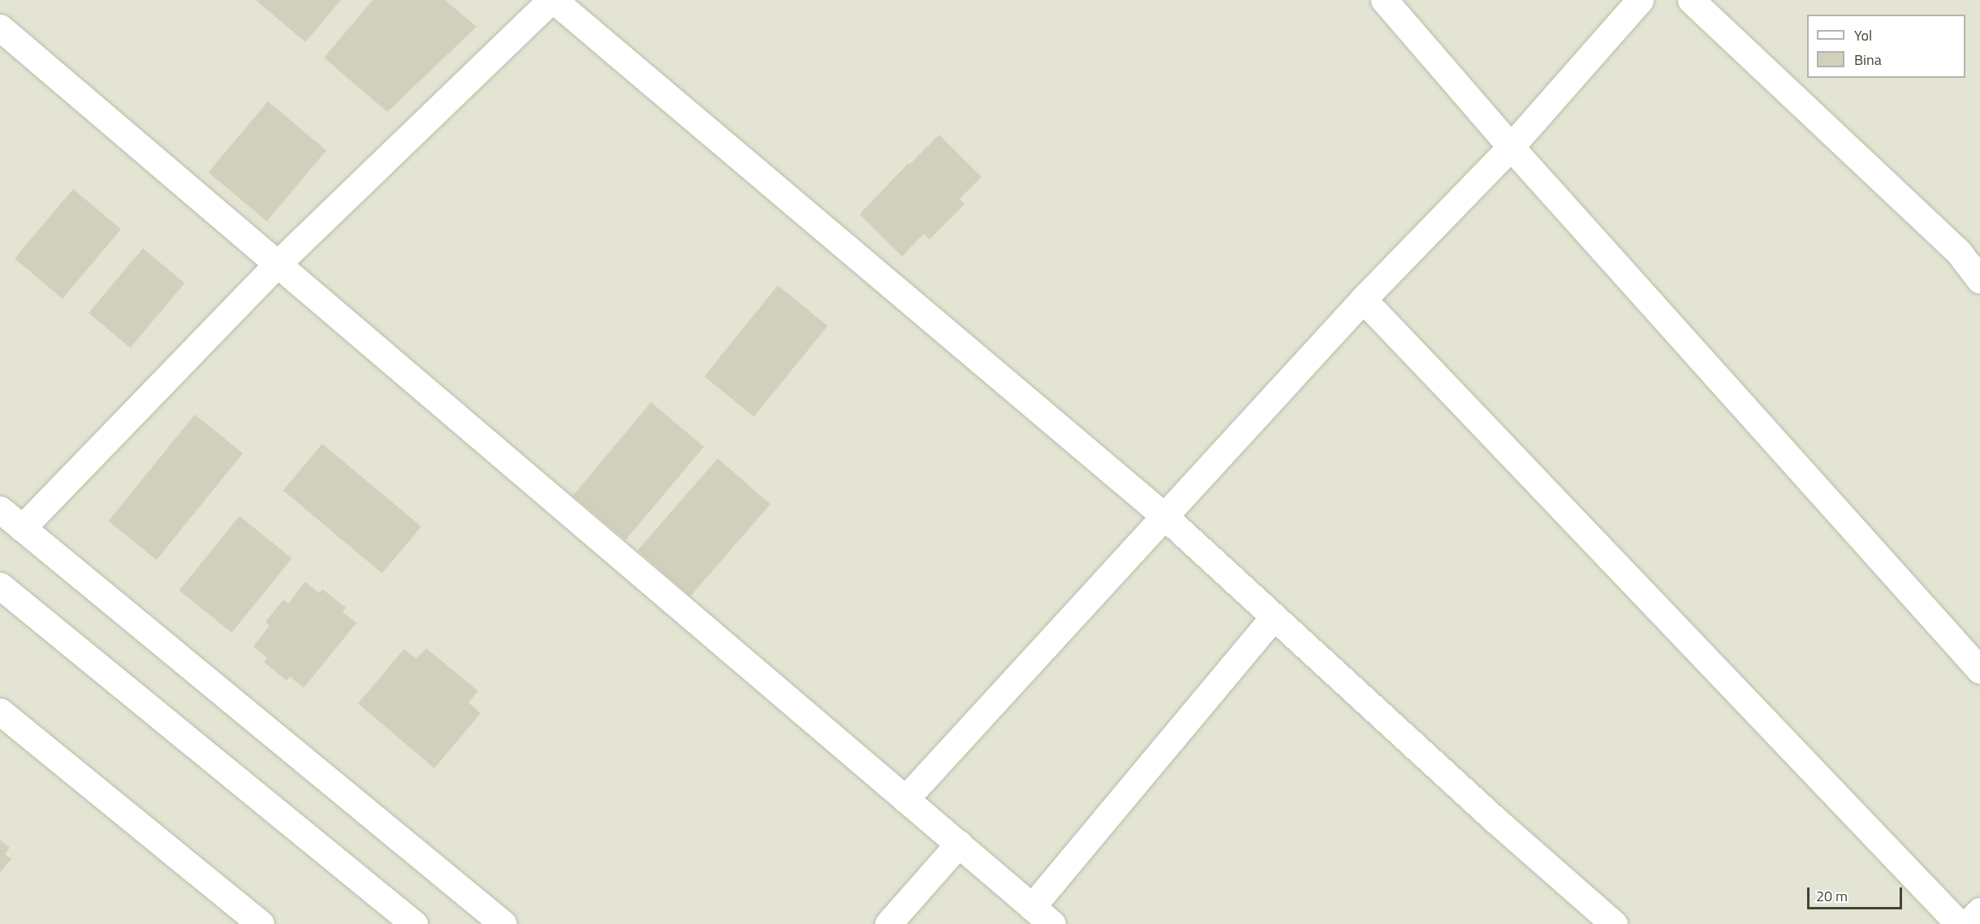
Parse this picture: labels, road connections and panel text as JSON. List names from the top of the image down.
{
  "legend": ["Yol", "Bina"],
  "scale_bar": "20 m"
}
